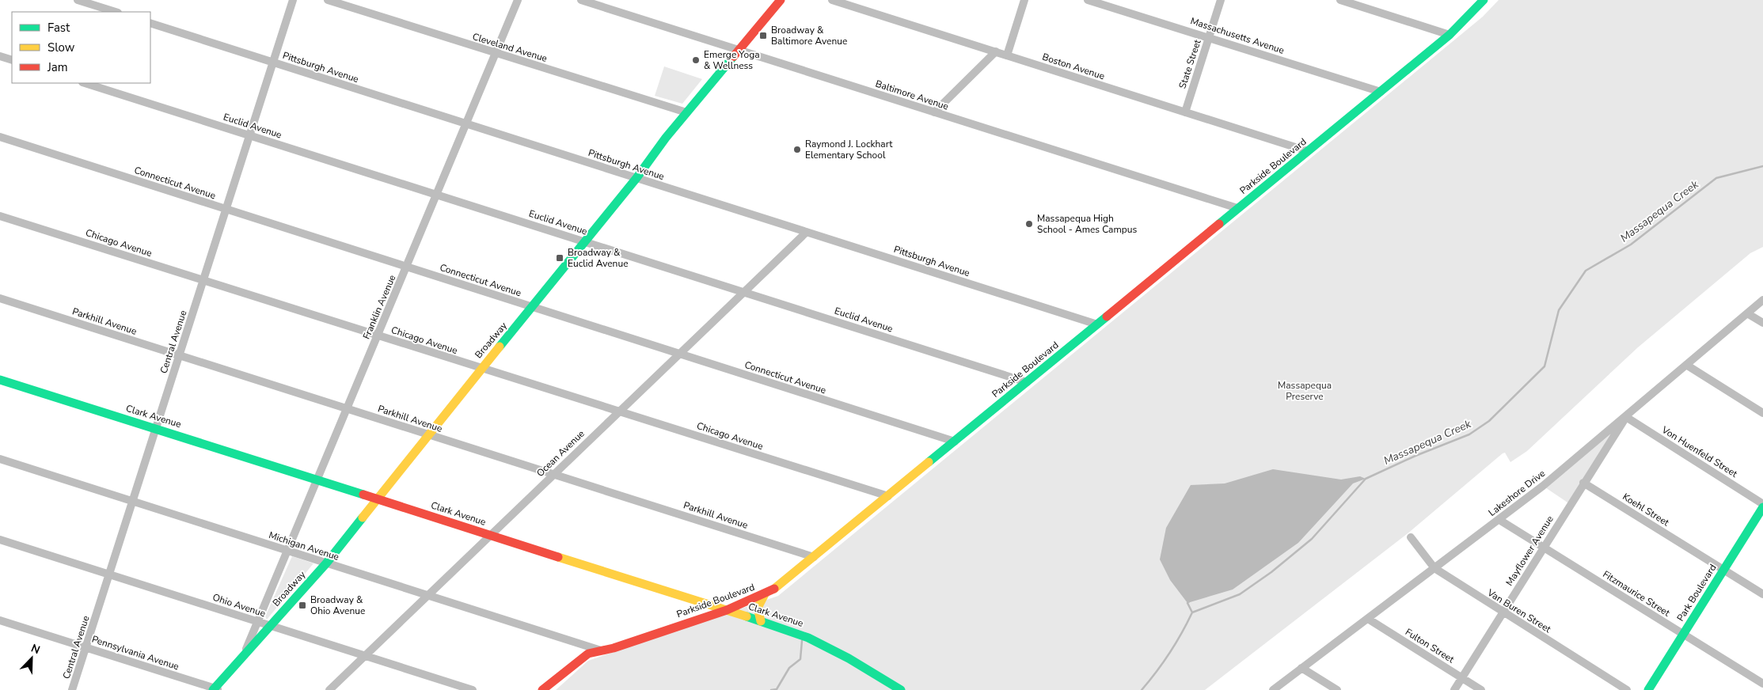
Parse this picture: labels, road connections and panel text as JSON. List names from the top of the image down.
{
  "streets": {
    "street": [
      "Massachusetts Avenue",
      "Cleveland Avenue",
      "State Street",
      "Boston Avenue",
      "Pittsburgh Avenue",
      "Baltimore Avenue",
      "Euclid Avenue",
      "Parkside Boulevard",
      "Connecticut Avenue",
      "Chicago Avenue",
      "Franklin Avenue",
      "Parkhill Avenue",
      "Broadway",
      "Central Avenue",
      "Clark Avenue",
      "Von Huenfeld Street",
      "Ocean Avenue",
      "Lakeshore Drive",
      "Koehl Street",
      "Michigan Avenue",
      "Mayflower Avenue",
      "Park Boulevard",
      "Fitzmaurice Street",
      "Ohio Avenue",
      "Van Buren Street",
      "Fulton Street",
      "Pennsylvania Avenue"
    ]
  },
  "crossings": [
    ["Massachusetts Avenue", "State Street"],
    ["Massachusetts Avenue", "Parkside Boulevard"],
    ["Cleveland Avenue", "Franklin Avenue"],
    ["Cleveland Avenue", "Broadway"],
    ["State Street", "Boston Avenue"],
    ["Boston Avenue", "Parkside Boulevard"],
    ["Pittsburgh Avenue", "Parkside Boulevard"],
    ["Pittsburgh Avenue", "Franklin Avenue"],
    ["Pittsburgh Avenue", "Broadway"],
    ["Pittsburgh Avenue", "Central Avenue"],
    ["Pittsburgh Avenue", "Ocean Avenue"],
    ["Baltimore Avenue", "Parkside Boulevard"],
    ["Baltimore Avenue", "Broadway"],
    ["Euclid Avenue", "Parkside Boulevard"],
    ["Euclid Avenue", "Franklin Avenue"],
    ["Euclid Avenue", "Broadway"],
    ["Euclid Avenue", "Central Avenue"],
    ["Euclid Avenue", "Ocean Avenue"],
    ["Parkside Boulevard", "Connecticut Avenue"],
    ["Parkside Boulevard", "Chicago Avenue"],
    ["Parkside Boulevard", "Parkhill Avenue"],
    ["Parkside Boulevard", "Clark Avenue"],
    ["Parkside Boulevard", "Michigan Avenue"],
    ["Connecticut Avenue", "Franklin Avenue"],
    ["Connecticut Avenue", "Broadway"],
    ["Connecticut Avenue", "Central Avenue"],
    ["Connecticut Avenue", "Ocean Avenue"],
    ["Chicago Avenue", "Franklin Avenue"],
    ["Chicago Avenue", "Broadway"],
    ["Chicago Avenue", "Central Avenue"],
    ["Chicago Avenue", "Ocean Avenue"],
    ["Franklin Avenue", "Parkhill Avenue"],
    ["Franklin Avenue", "Broadway"],
    ["Franklin Avenue", "Clark Avenue"],
    ["Franklin Avenue", "Michigan Avenue"],
    ["Franklin Avenue", "Ohio Avenue"],
    ["Parkhill Avenue", "Broadway"],
    ["Parkhill Avenue", "Central Avenue"],
    ["Parkhill Avenue", "Ocean Avenue"],
    ["Broadway", "Clark Avenue"],
    ["Broadway", "Michigan Avenue"],
    ["Broadway", "Ohio Avenue"],
    ["Broadway", "Pennsylvania Avenue"],
    ["Central Avenue", "Clark Avenue"],
    ["Central Avenue", "Michigan Avenue"],
    ["Central Avenue", "Ohio Avenue"],
    ["Central Avenue", "Pennsylvania Avenue"],
    ["Clark Avenue", "Ocean Avenue"],
    ["Von Huenfeld Street", "Lakeshore Drive"],
    ["Ocean Avenue", "Michigan Avenue"],
    ["Ocean Avenue", "Ohio Avenue"],
    ["Lakeshore Drive", "Fitzmaurice Street"],
    ["Lakeshore Drive", "Van Buren Street"],
    ["Lakeshore Drive", "Fulton Street"],
    ["Koehl Street", "Mayflower Avenue"],
    ["Koehl Street", "Park Boulevard"],
    ["Mayflower Avenue", "Fitzmaurice Street"],
    ["Mayflower Avenue", "Van Buren Street"],
    ["Mayflower Avenue", "Fulton Street"],
    ["Park Boulevard", "Fitzmaurice Street"]
  ],
  "water": ["Massapequa Creek"],
  "parks": ["Massapequa Preserve"],
  "places": {
    "transit": ["Broadway & Baltimore Avenue", "Broadway & Euclid Avenue", "Broadway & Ohio Avenue"],
    "other": ["Emerge Yoga & Wellness", "Raymond J. Lockhart Elementary School", "Massapequa High School - Ames Campus"]
  },
  "legend": ["Fast", "Slow", "Jam"],
  "north": "top right"
}
